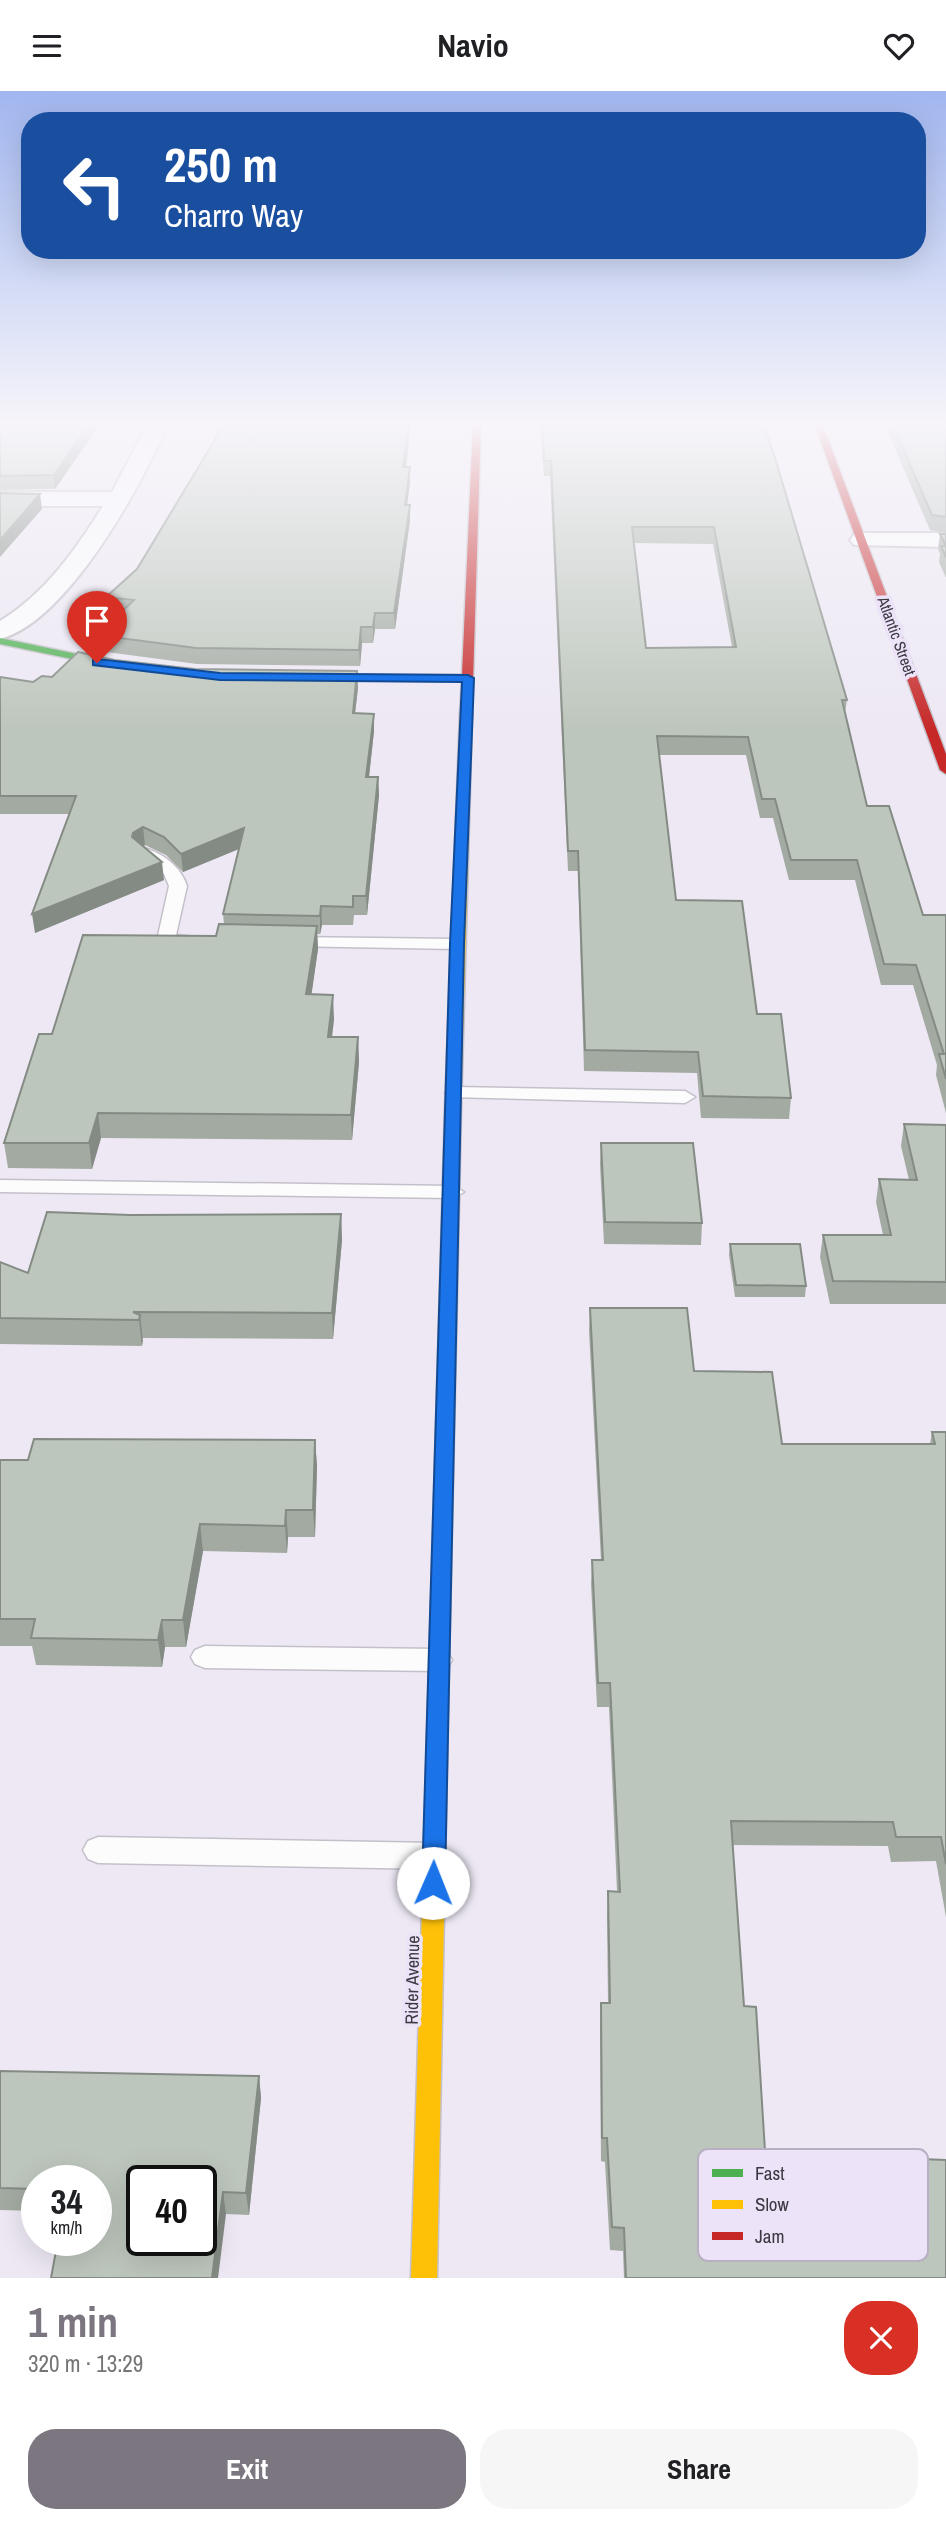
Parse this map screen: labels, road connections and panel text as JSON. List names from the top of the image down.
{
  "streets": {
    "street": ["Atlantic Street", "Rider Avenue"]
  },
  "legend": ["Fast", "Slow", "Jam"],
  "page": {
    "header": "Navio",
    "turn": ["250 m", "Charro Way"],
    "speed": "34 km/h",
    "limit": "40",
    "heading": ["1 min", "320 m · 13:29"],
    "buttons": ["Exit", "Share"]
  }
}
